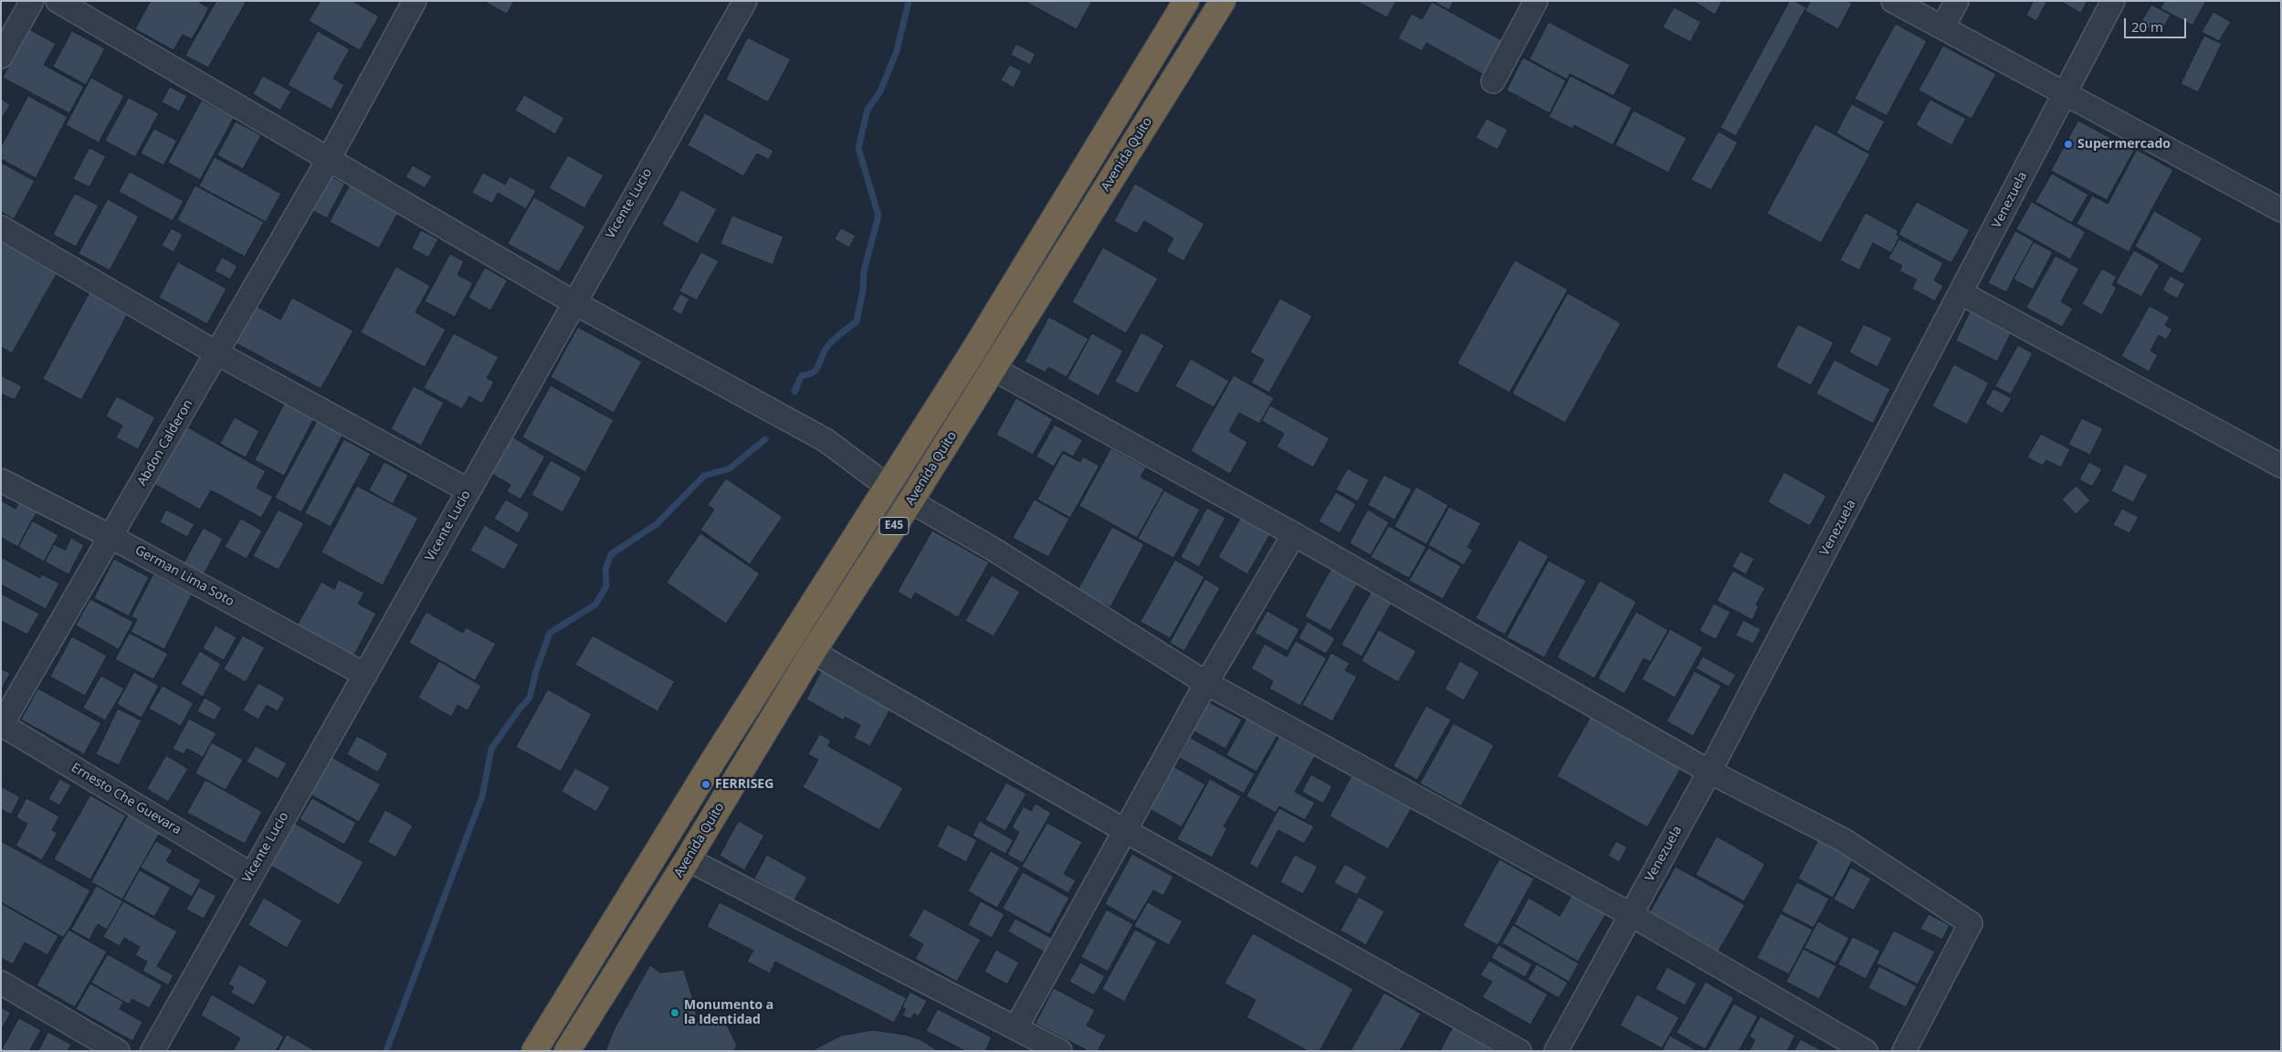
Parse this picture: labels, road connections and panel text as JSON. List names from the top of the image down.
{
  "streets": {
    "highway": ["Avenida Quito", "E45"],
    "street": [
      "Venezuela",
      "Vicente Lucio",
      "Abdon Calderon",
      "German Lima Soto",
      "Ernesto Che Guevara"
    ]
  },
  "crossings": [
    ["Vicente Lucio", "German Lima Soto"],
    ["Vicente Lucio", "Ernesto Che Guevara"],
    ["Abdon Calderon", "German Lima Soto"],
    ["Abdon Calderon", "Ernesto Che Guevara"]
  ],
  "places": ["Supermercado", "FERRISEG", "Monumento a la Identidad"],
  "scale_bar": "20 m"
}
